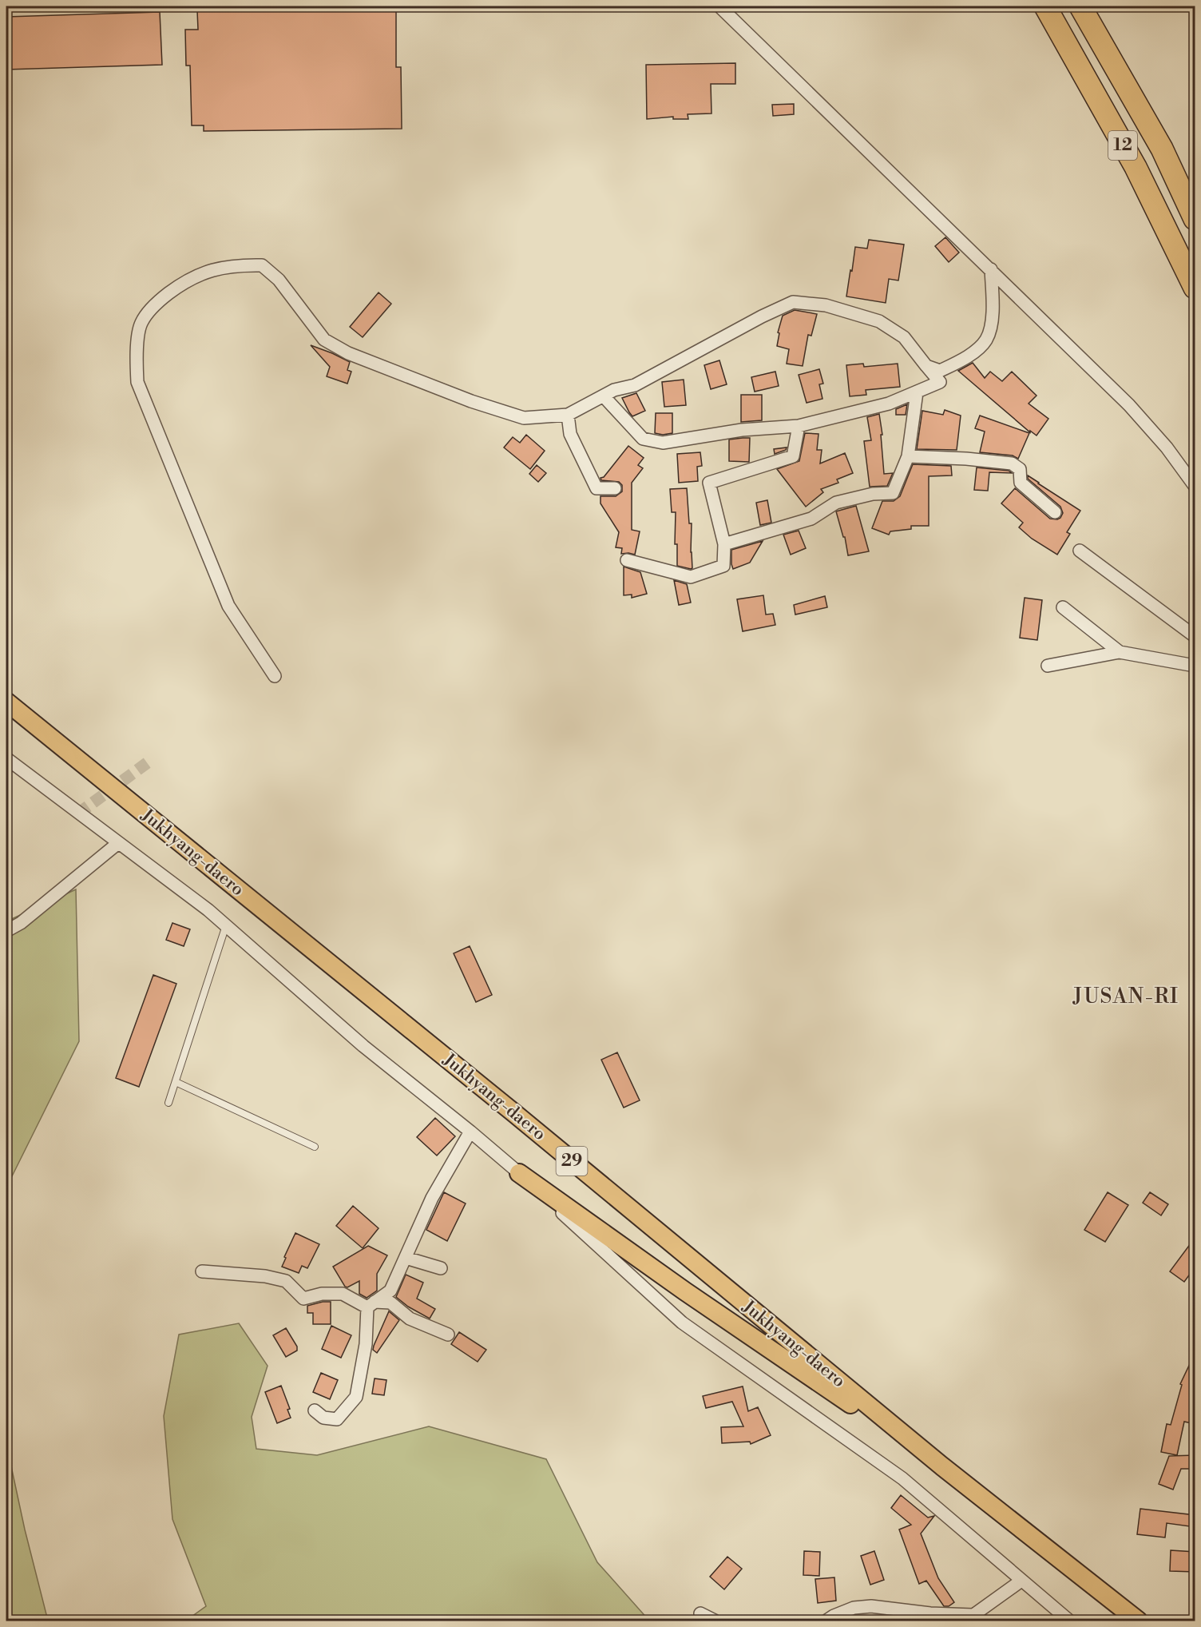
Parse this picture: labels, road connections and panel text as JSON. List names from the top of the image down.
{
  "streets": {
    "highway": ["12"],
    "main road": ["Jukhyang-daero", "29"]
  },
  "districts": ["JUSAN-RI"]
}
